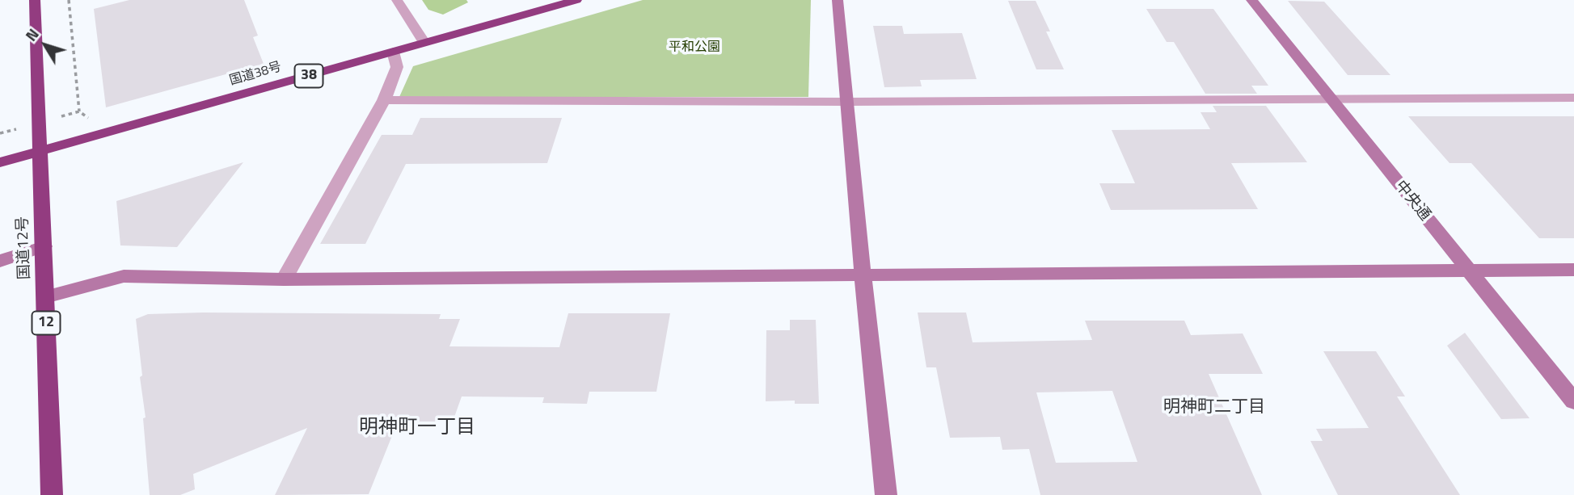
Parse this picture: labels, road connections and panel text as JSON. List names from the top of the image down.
{
  "streets": {
    "highway": [
      "国道38号",
      "38",
      "国道12号",
      "12"
    ],
    "street": ["中央通"]
  },
  "crossings": [
    ["国道38号", "国道12号"]
  ],
  "districts": ["明神町二丁目", "明神町一丁目"],
  "parks": ["平和公園"],
  "north": "top left"
}
